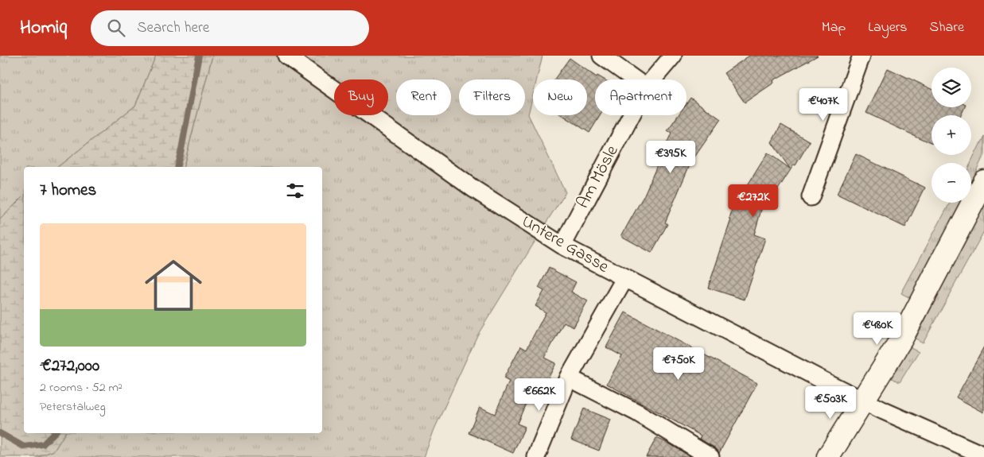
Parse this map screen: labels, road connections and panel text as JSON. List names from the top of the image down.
{
  "streets": {
    "street": ["Am Mösle", "Untere Gasse"]
  },
  "crossings": [
    ["Am Mösle", "Untere Gasse"]
  ],
  "page": {
    "header": "Homiq",
    "search": "Search here",
    "nav": ["Map", "Layers", "Share"],
    "map_buttons": ["+", "−"],
    "chip": [
      "Buy",
      "Rent",
      "Filters",
      "New",
      "Apartment"
    ],
    "price": [
      "€407K",
      "€395K",
      "€272K",
      "€480K",
      "€750K",
      "€662K",
      "€503K"
    ],
    "heading": "7 homes",
    "list": [
      {
        "name": "€272,000",
        "note": "2 rooms · 52 m² · Peterstalweg"
      }
    ]
  }
}
